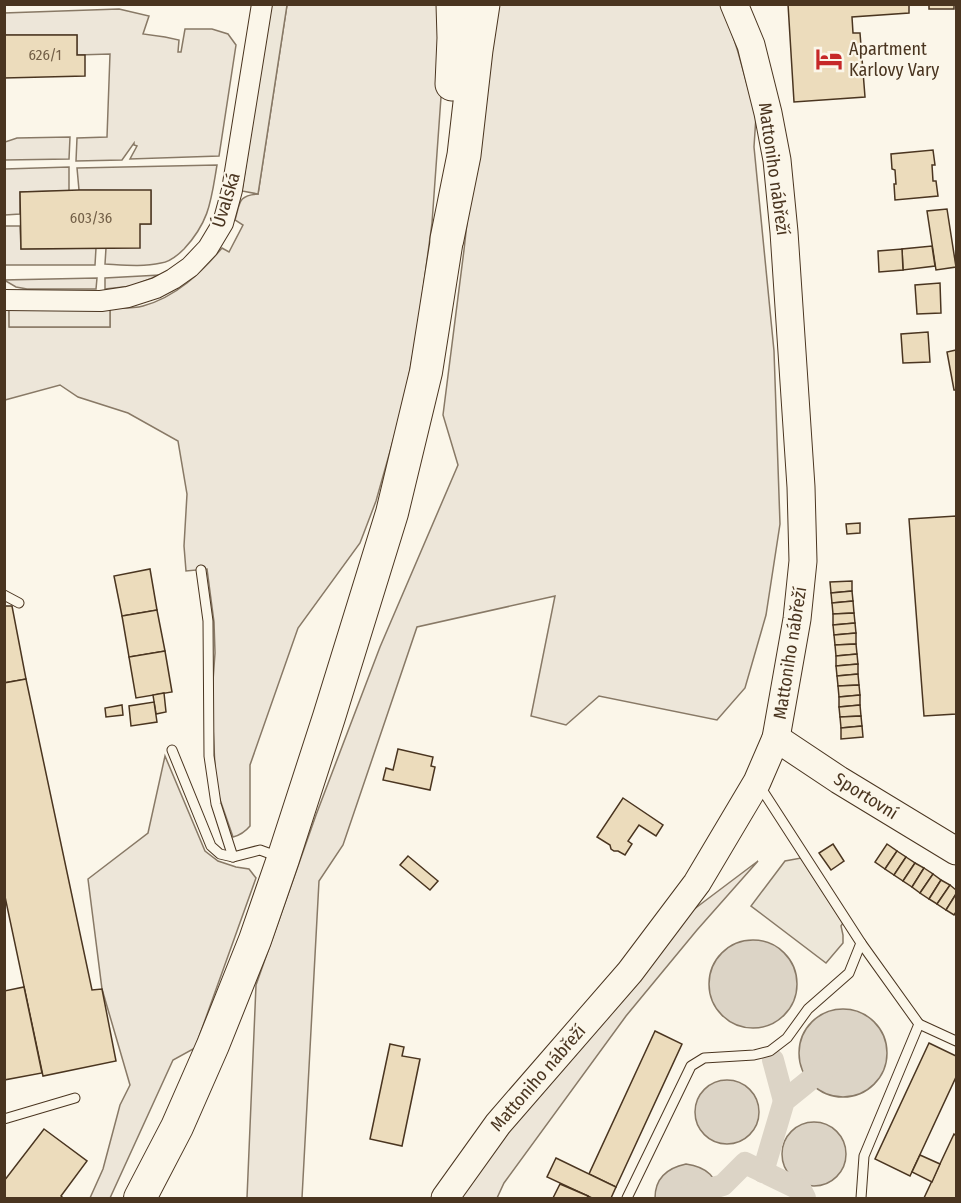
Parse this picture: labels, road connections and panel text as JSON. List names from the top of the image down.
{
  "streets": {
    "main road": ["Mattoniho nábřeží", "Sportovní"],
    "street": ["Úvalská"]
  },
  "crossings": [
    ["Mattoniho nábřeží", "Sportovní"]
  ],
  "places": {
    "hotel": ["Apartment Karlovy Vary"]
  },
  "house_numbers": ["626/1", "603/36"]
}
